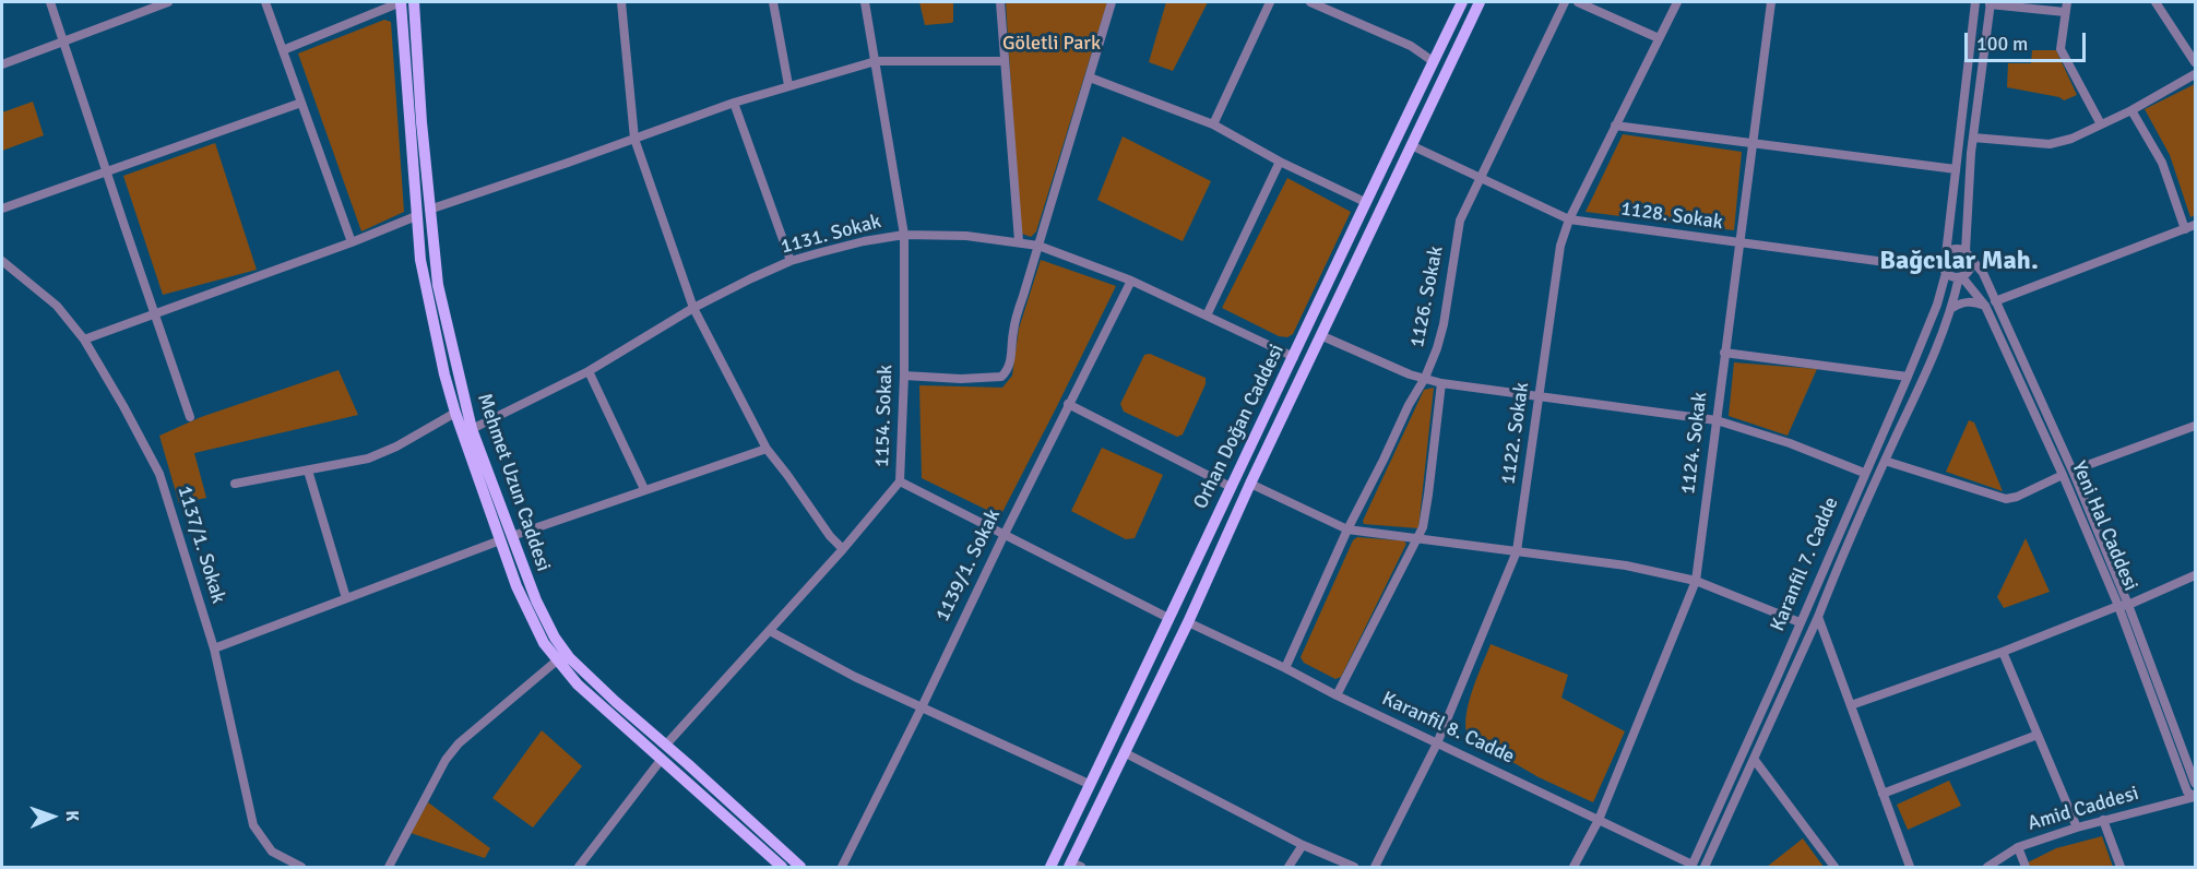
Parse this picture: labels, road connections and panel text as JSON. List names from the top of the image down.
{
  "streets": {
    "main road": ["Orhan Doğan Caddesi", "Mehmet Uzun Caddesi"],
    "street": [
      "1128. Sokak",
      "1131. Sokak",
      "1126. Sokak",
      "1154. Sokak",
      "1122. Sokak",
      "1124. Sokak",
      "Yeni Hal Caddesi",
      "1137/1. Sokak",
      "Karanfil 7. Cadde",
      "1139/1. Sokak",
      "Karanfil 8. Cadde",
      "Amid Caddesi"
    ]
  },
  "crossings": [
    ["1128. Sokak", "1126. Sokak"],
    ["1128. Sokak", "1122. Sokak"],
    ["1128. Sokak", "1124. Sokak"],
    ["1128. Sokak", "Yeni Hal Caddesi"],
    ["1128. Sokak", "Karanfil 7. Cadde"],
    ["1131. Sokak", "1154. Sokak"],
    ["1131. Sokak", "Orhan Doğan Caddesi"],
    ["1131. Sokak", "Mehmet Uzun Caddesi"],
    ["1131. Sokak", "1139/1. Sokak"],
    ["1126. Sokak", "Karanfil 8. Cadde"],
    ["1154. Sokak", "Mehmet Uzun Caddesi"],
    ["1122. Sokak", "Karanfil 8. Cadde"],
    ["1124. Sokak", "Karanfil 8. Cadde"],
    ["Yeni Hal Caddesi", "Karanfil 7. Cadde"],
    ["Yeni Hal Caddesi", "Amid Caddesi"],
    ["Karanfil 7. Cadde", "Karanfil 8. Cadde"]
  ],
  "districts": ["Bağcılar Mah."],
  "parks": ["Göletli Park"],
  "scale_bar": "100 m",
  "north": "right"
}
